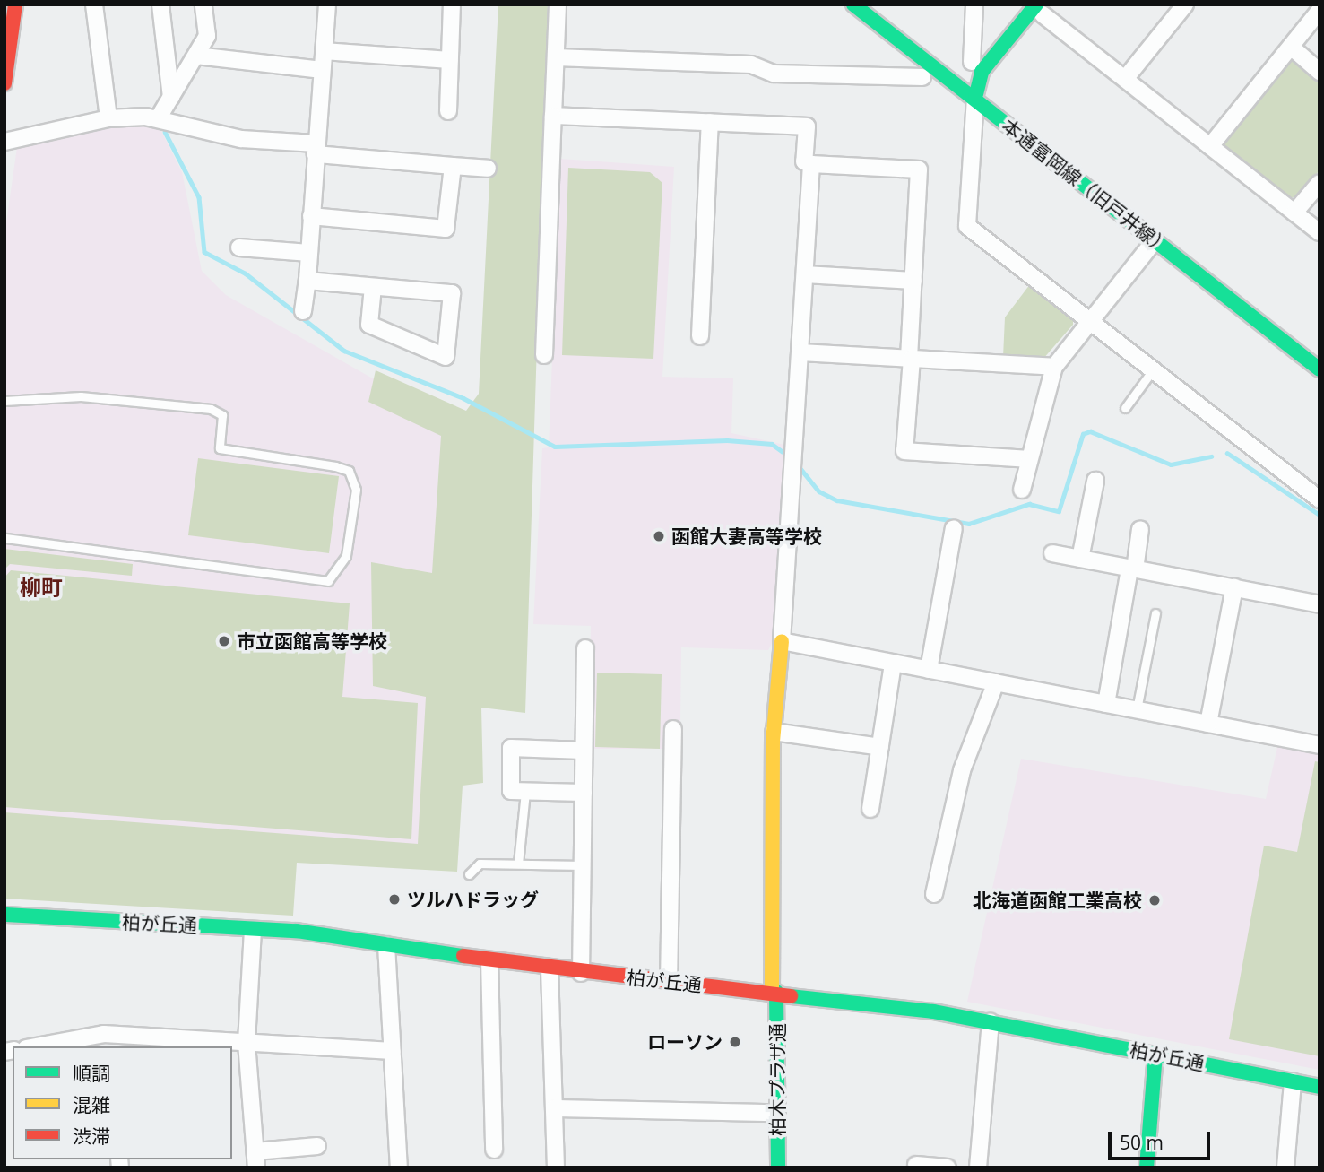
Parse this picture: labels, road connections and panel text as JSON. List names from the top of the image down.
{
  "streets": {
    "street": ["本通富岡線（旧戸井線）", "柏が丘通", "柏木プラザ通"]
  },
  "crossings": [
    ["柏が丘通", "柏木プラザ通"]
  ],
  "districts": ["柳町"],
  "places": [
    "函館大妻高等学校",
    "市立函館高等学校",
    "ツルハドラッグ",
    "北海道函館工業高校",
    "ローソン"
  ],
  "legend": ["順調", "混雑", "渋滞"],
  "scale_bar": "50 m"
}
